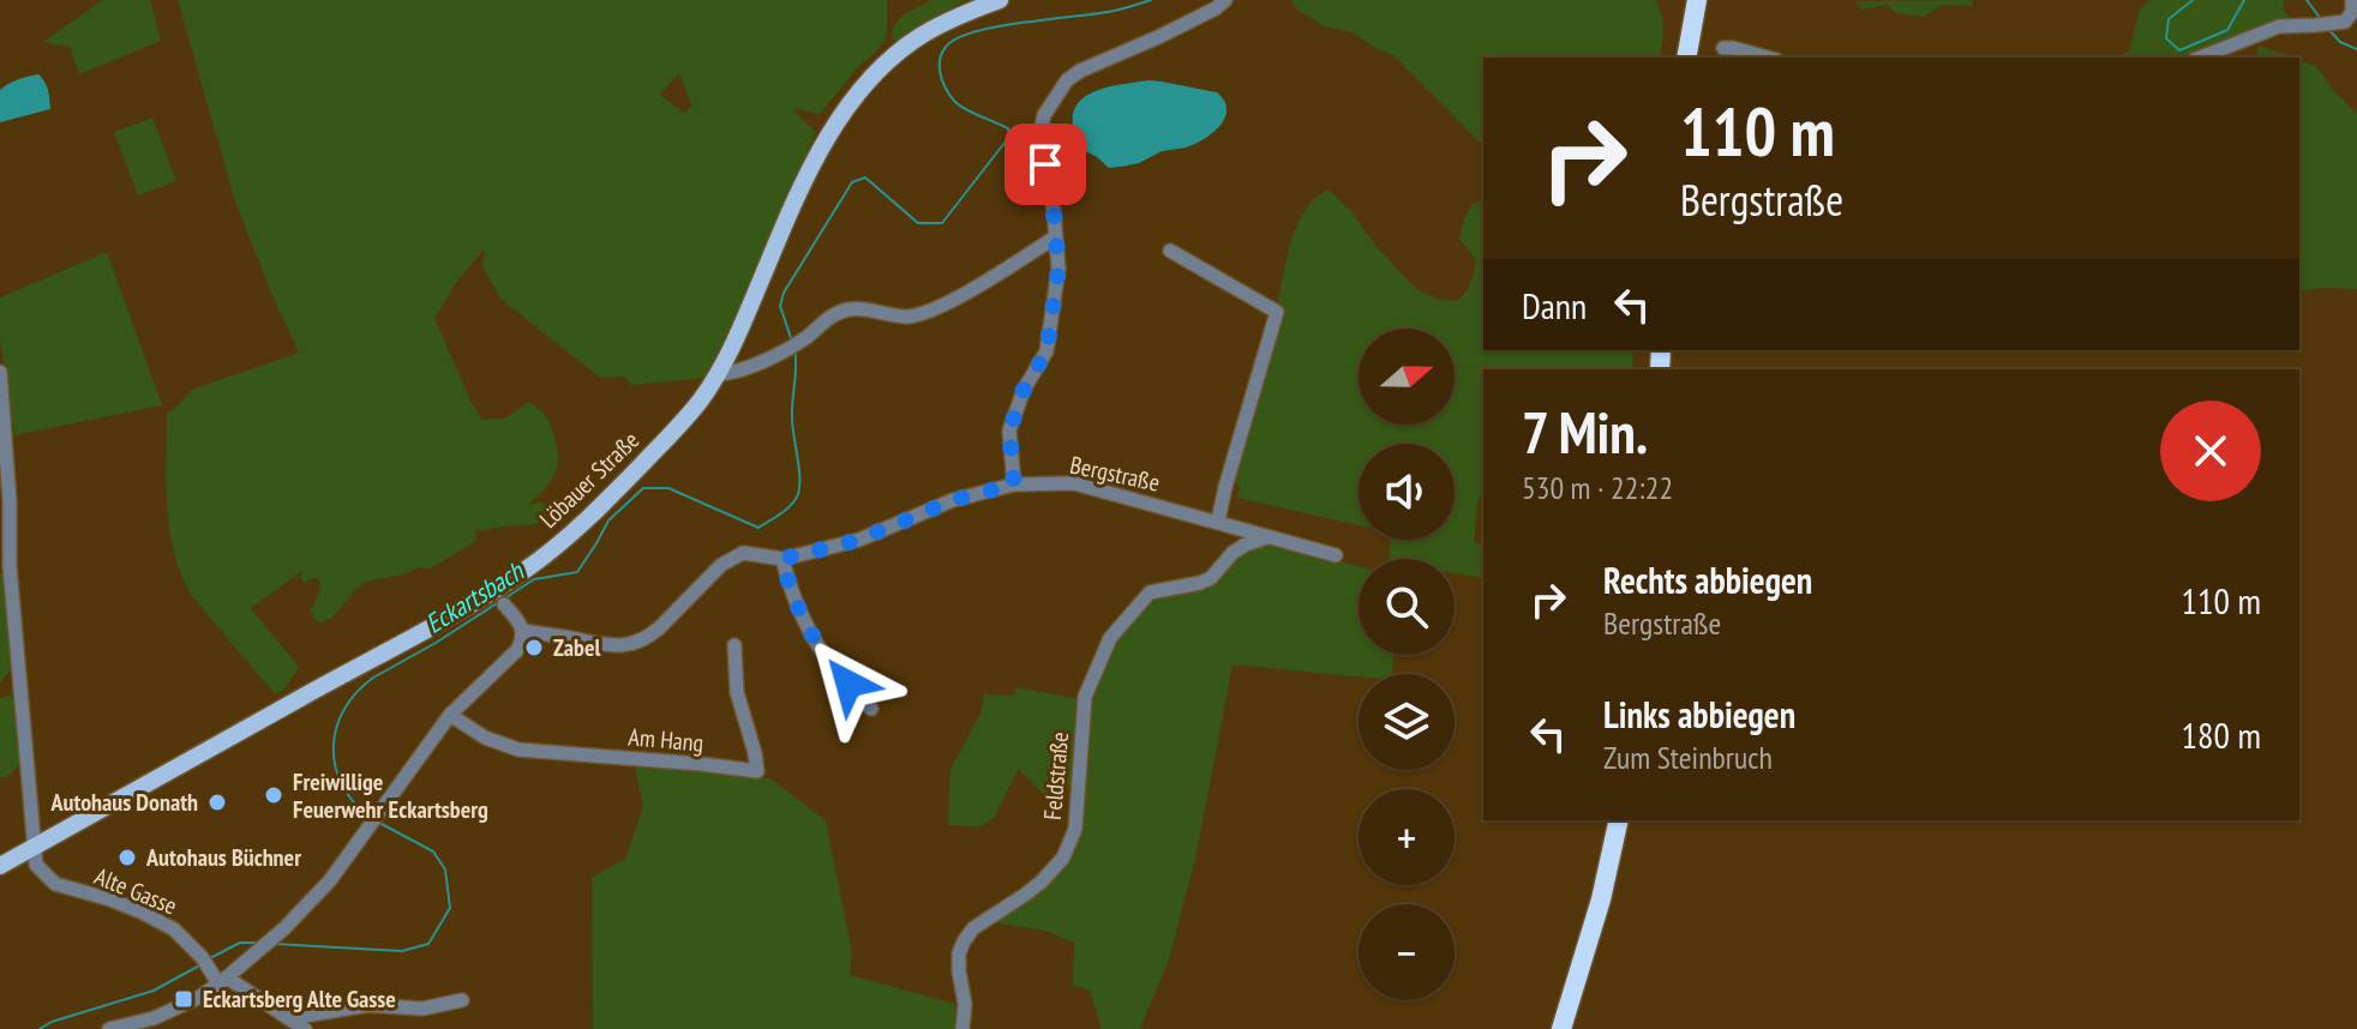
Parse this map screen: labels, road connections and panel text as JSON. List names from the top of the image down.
{
  "streets": {
    "main road": ["Löbauer Straße"],
    "street": [
      "Bergstraße",
      "Am Hang",
      "Feldstraße",
      "Alte Gasse"
    ]
  },
  "crossings": [
    ["Bergstraße", "Feldstraße"],
    ["Löbauer Straße", "Alte Gasse"]
  ],
  "water": ["Eckartsbach"],
  "places": {
    "other": [
      "Zabel",
      "Freiwillige Feuerwehr Eckartsberg",
      "Autohaus Donath",
      "Autohaus Büchner"
    ],
    "transit": ["Eckartsberg Alte Gasse"]
  },
  "north": "right",
  "page": {
    "turn": ["110 m", "Bergstraße"],
    "then": "Dann",
    "map_buttons": ["+", "−"],
    "heading": ["7 Min.", "530 m · 22:22"],
    "list": [
      {
        "name": "Rechts abbiegen",
        "note": "Bergstraße",
        "value": "110 m"
      },
      {
        "name": "Links abbiegen",
        "note": "Zum Steinbruch",
        "value": "180 m"
      }
    ]
  }
}
